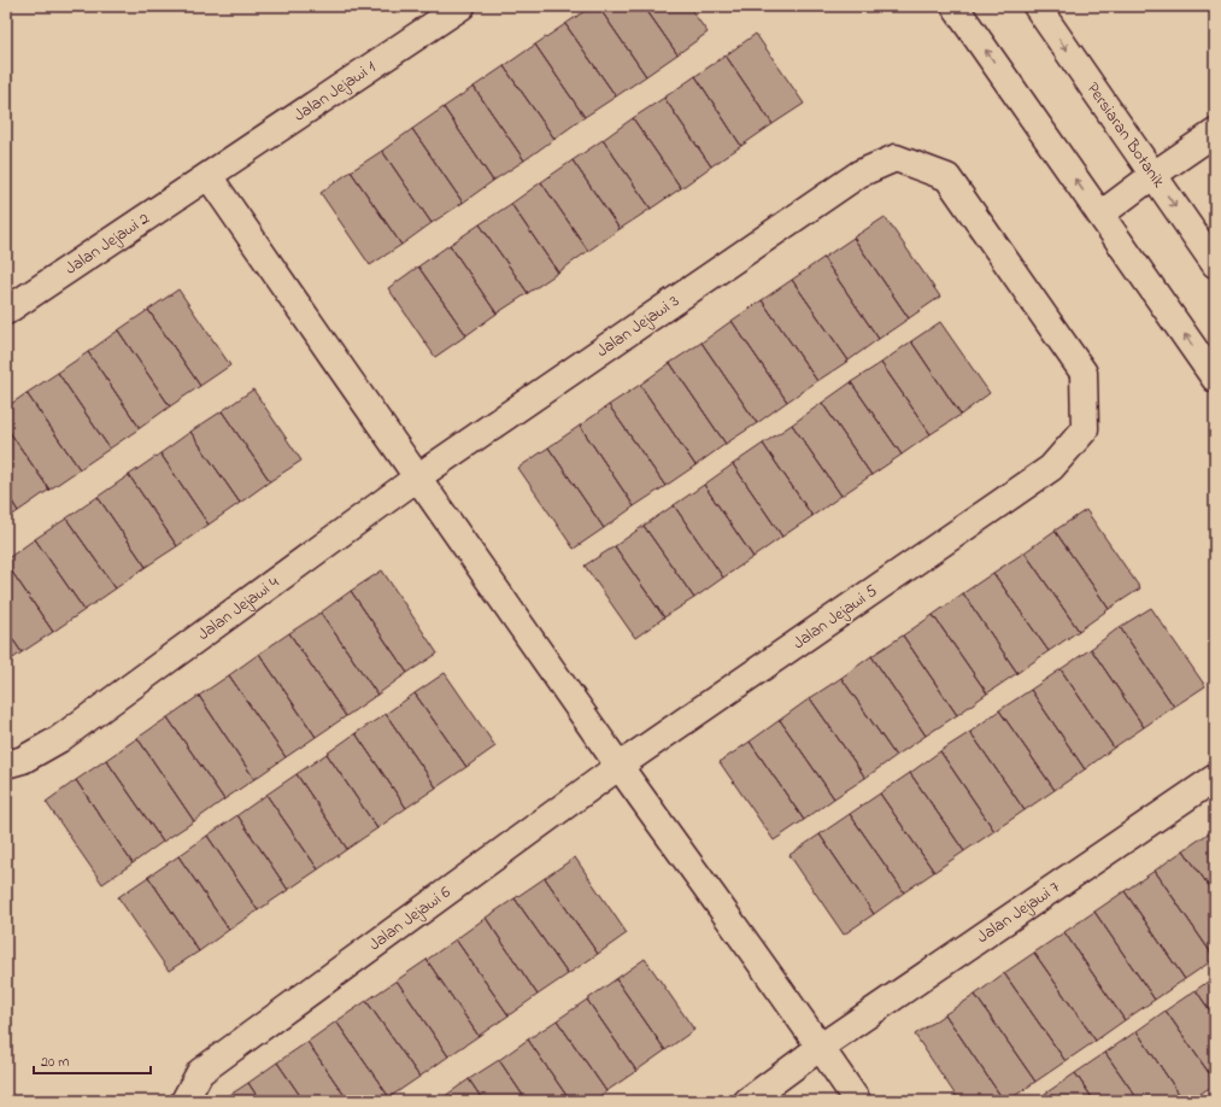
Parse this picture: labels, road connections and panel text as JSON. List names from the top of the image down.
{
  "streets": {
    "street": [
      "Jalan Jejawi 1",
      "Persiaran Botanik",
      "Jalan Jejawi 2",
      "Jalan Jejawi 3",
      "Jalan Jejawi 4",
      "Jalan Jejawi 5",
      "Jalan Jejawi 7",
      "Jalan Jejawi 6"
    ]
  },
  "crossings": [
    ["Jalan Jejawi 1", "Jalan Jejawi 2"],
    ["Jalan Jejawi 3", "Jalan Jejawi 4"],
    ["Jalan Jejawi 3", "Jalan Jejawi 5"],
    ["Jalan Jejawi 5", "Jalan Jejawi 6"]
  ],
  "scale_bar": "20 m"
}
